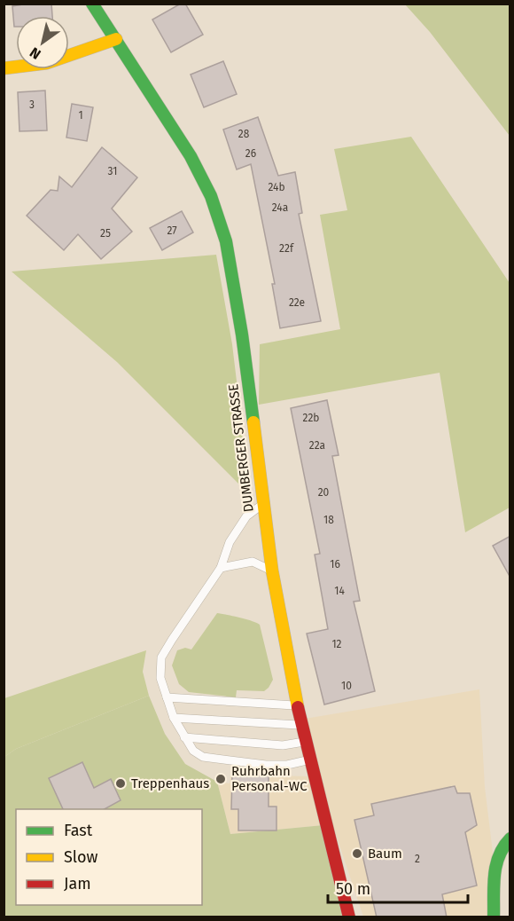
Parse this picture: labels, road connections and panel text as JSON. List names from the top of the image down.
{
  "streets": {
    "main road": ["DUMBERGER STRASSE"]
  },
  "places": ["Ruhrbahn Personal-WC", "Treppenhaus", "Baum"],
  "house_numbers": [
    "3",
    "1",
    "28",
    "26",
    "31",
    "24b",
    "24a",
    "27",
    "25",
    "22f",
    "22e",
    "22b",
    "22a",
    "20",
    "18",
    "16",
    "14",
    "12",
    "10",
    "2"
  ],
  "legend": ["Fast", "Slow", "Jam"],
  "scale_bar": "50 m",
  "north": "bottom left"
}
